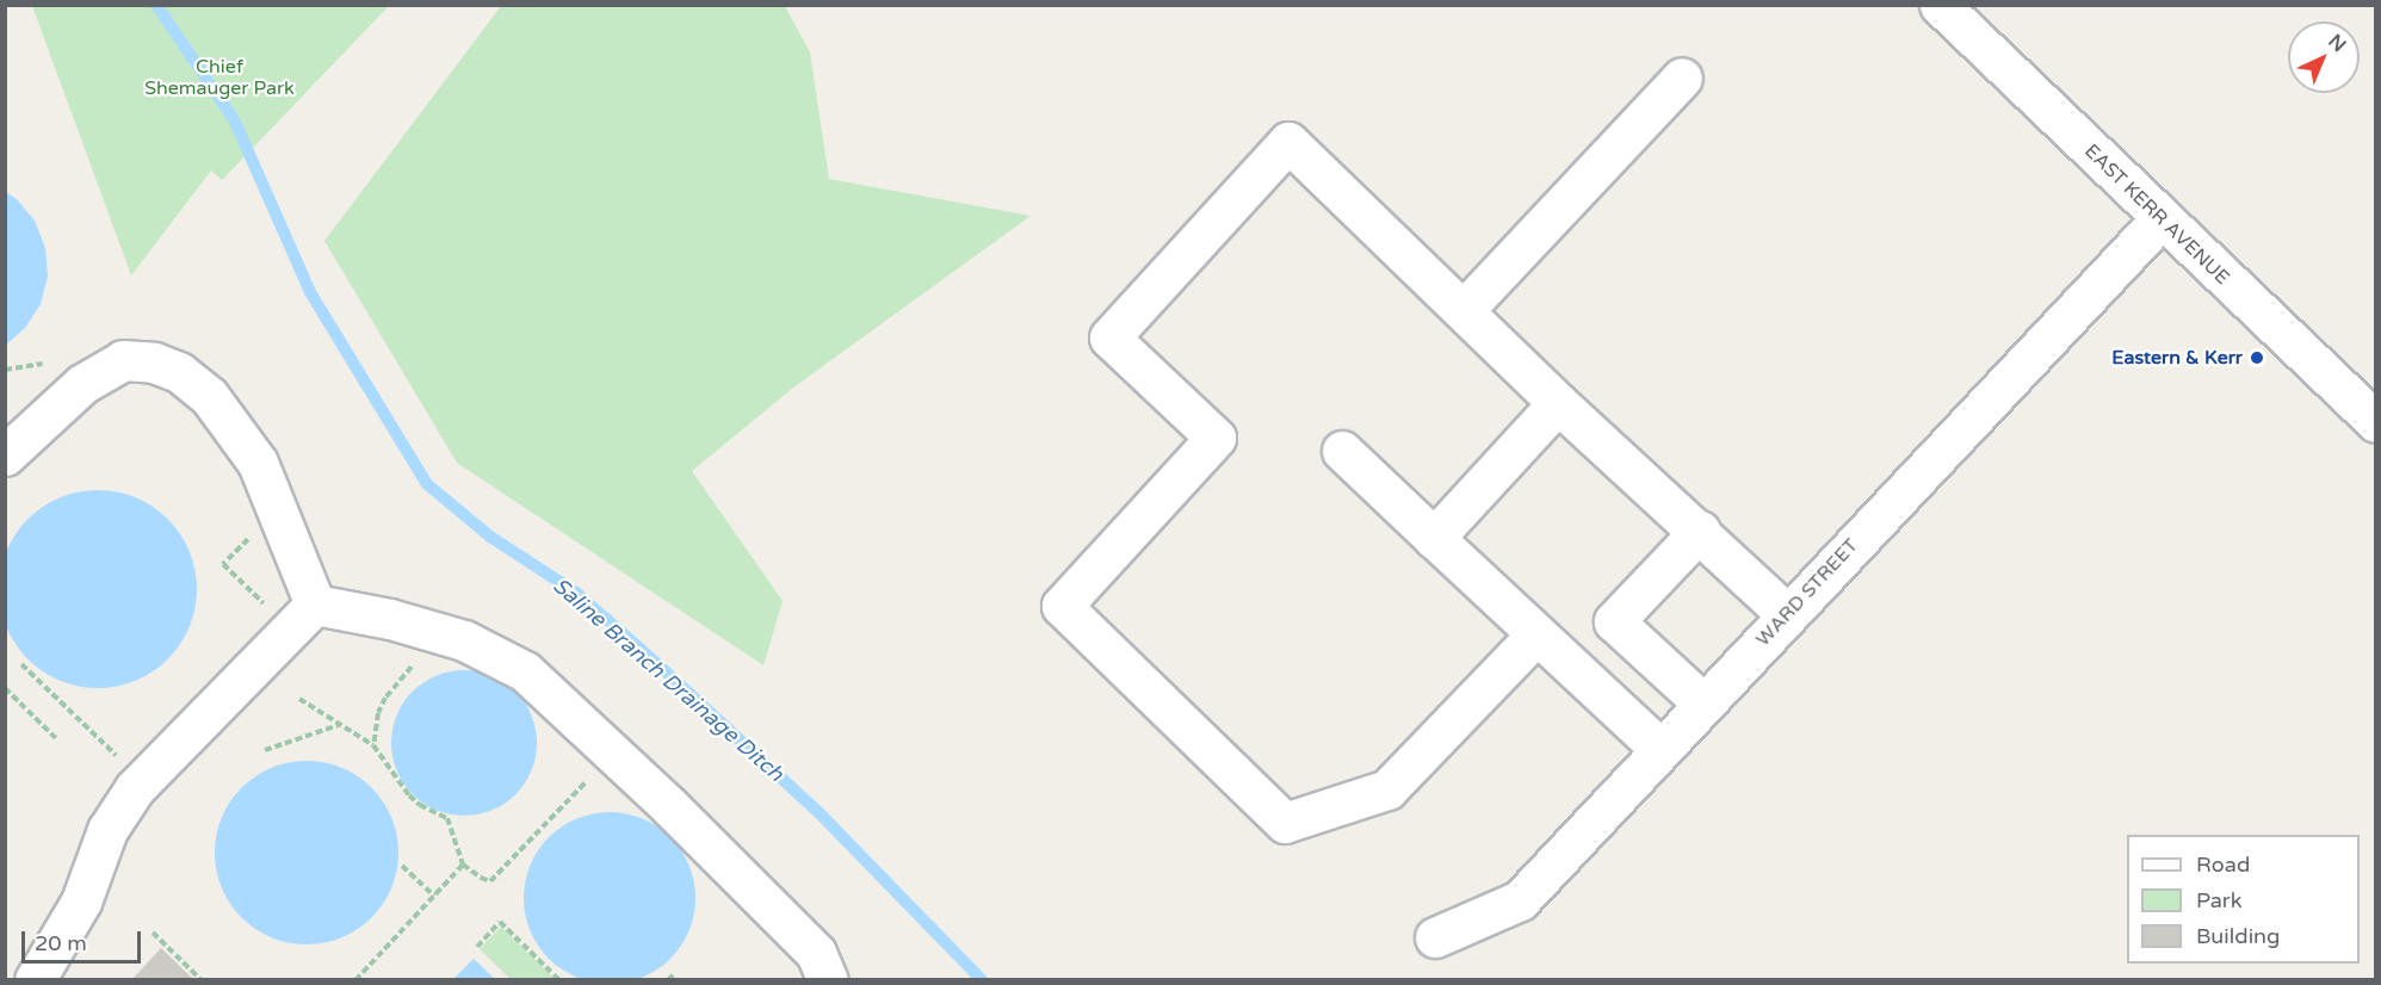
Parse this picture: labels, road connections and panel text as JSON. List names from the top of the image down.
{
  "streets": {
    "street": ["EAST KERR AVENUE", "WARD STREET"]
  },
  "crossings": [
    ["EAST KERR AVENUE", "WARD STREET"]
  ],
  "water": ["Saline Branch Drainage Ditch"],
  "parks": ["Chief Shemauger Park"],
  "places": ["Eastern & Kerr"],
  "legend": ["Road", "Park", "Building"],
  "scale_bar": "20 m",
  "north": "top right"
}
